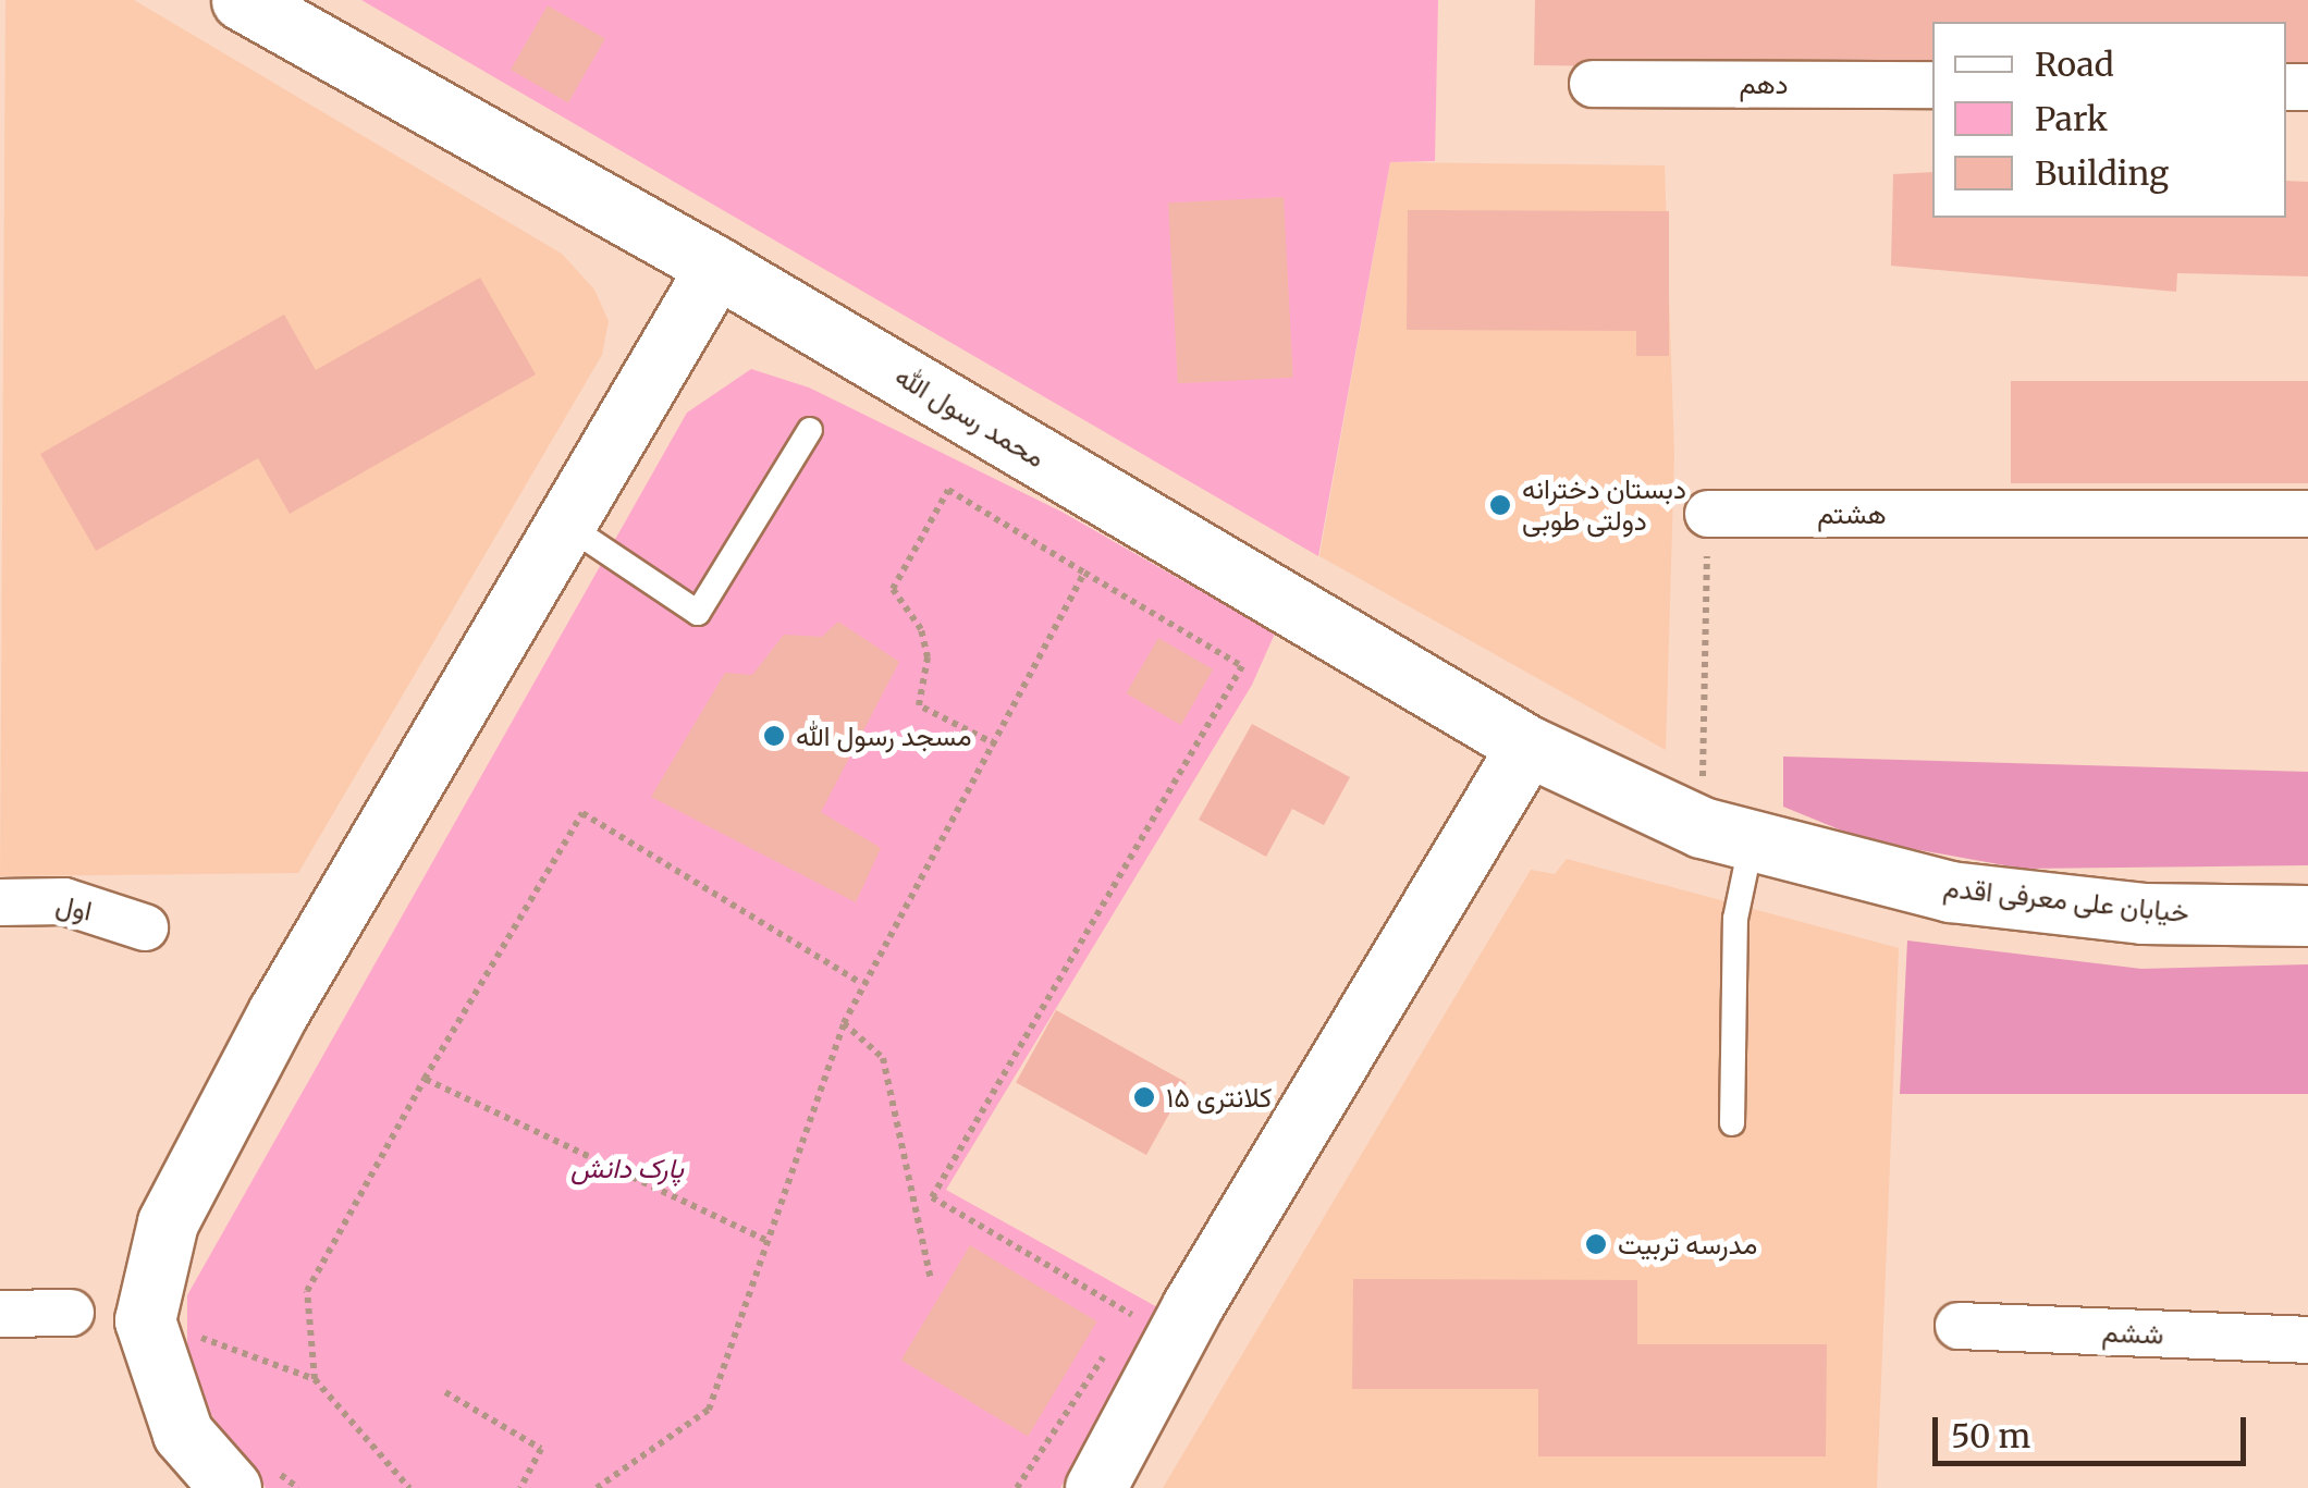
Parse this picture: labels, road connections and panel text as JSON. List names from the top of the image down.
{
  "streets": {
    "street": [
      "دهم",
      "محمد رسول الله",
      "هشتم",
      "خیابان علی معرفی اقدم",
      "اول",
      "ششم"
    ]
  },
  "crossings": [
    ["محمد رسول الله", "خیابان علی معرفی اقدم"]
  ],
  "parks": ["پارک دانش"],
  "places": [
    "دبستان دخترانه دولتی طوبی",
    "مسجد رسول الله",
    "کلانتری ۱۵",
    "مدرسه تربیت"
  ],
  "legend": ["Road", "Park", "Building"],
  "scale_bar": "50 m"
}
